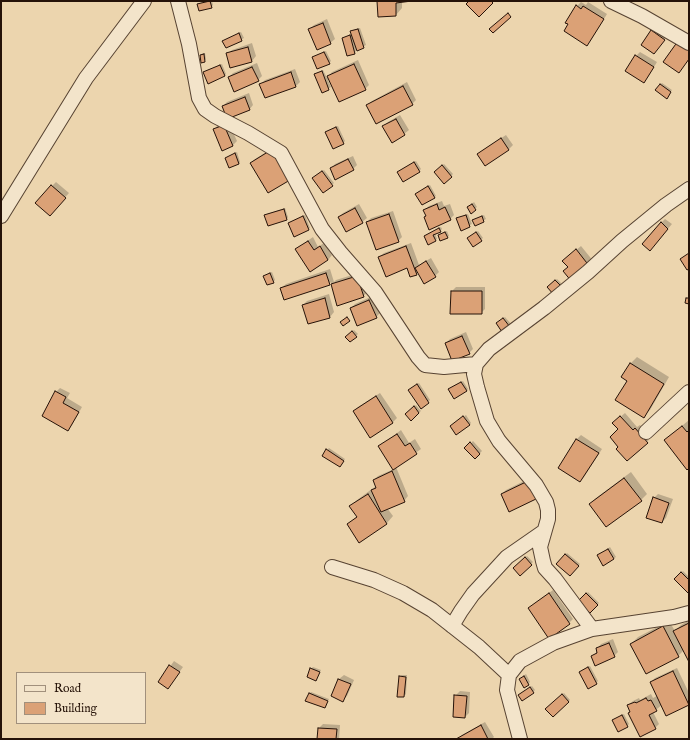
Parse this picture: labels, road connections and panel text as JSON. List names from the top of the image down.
{
  "legend": ["Road", "Building"]
}
